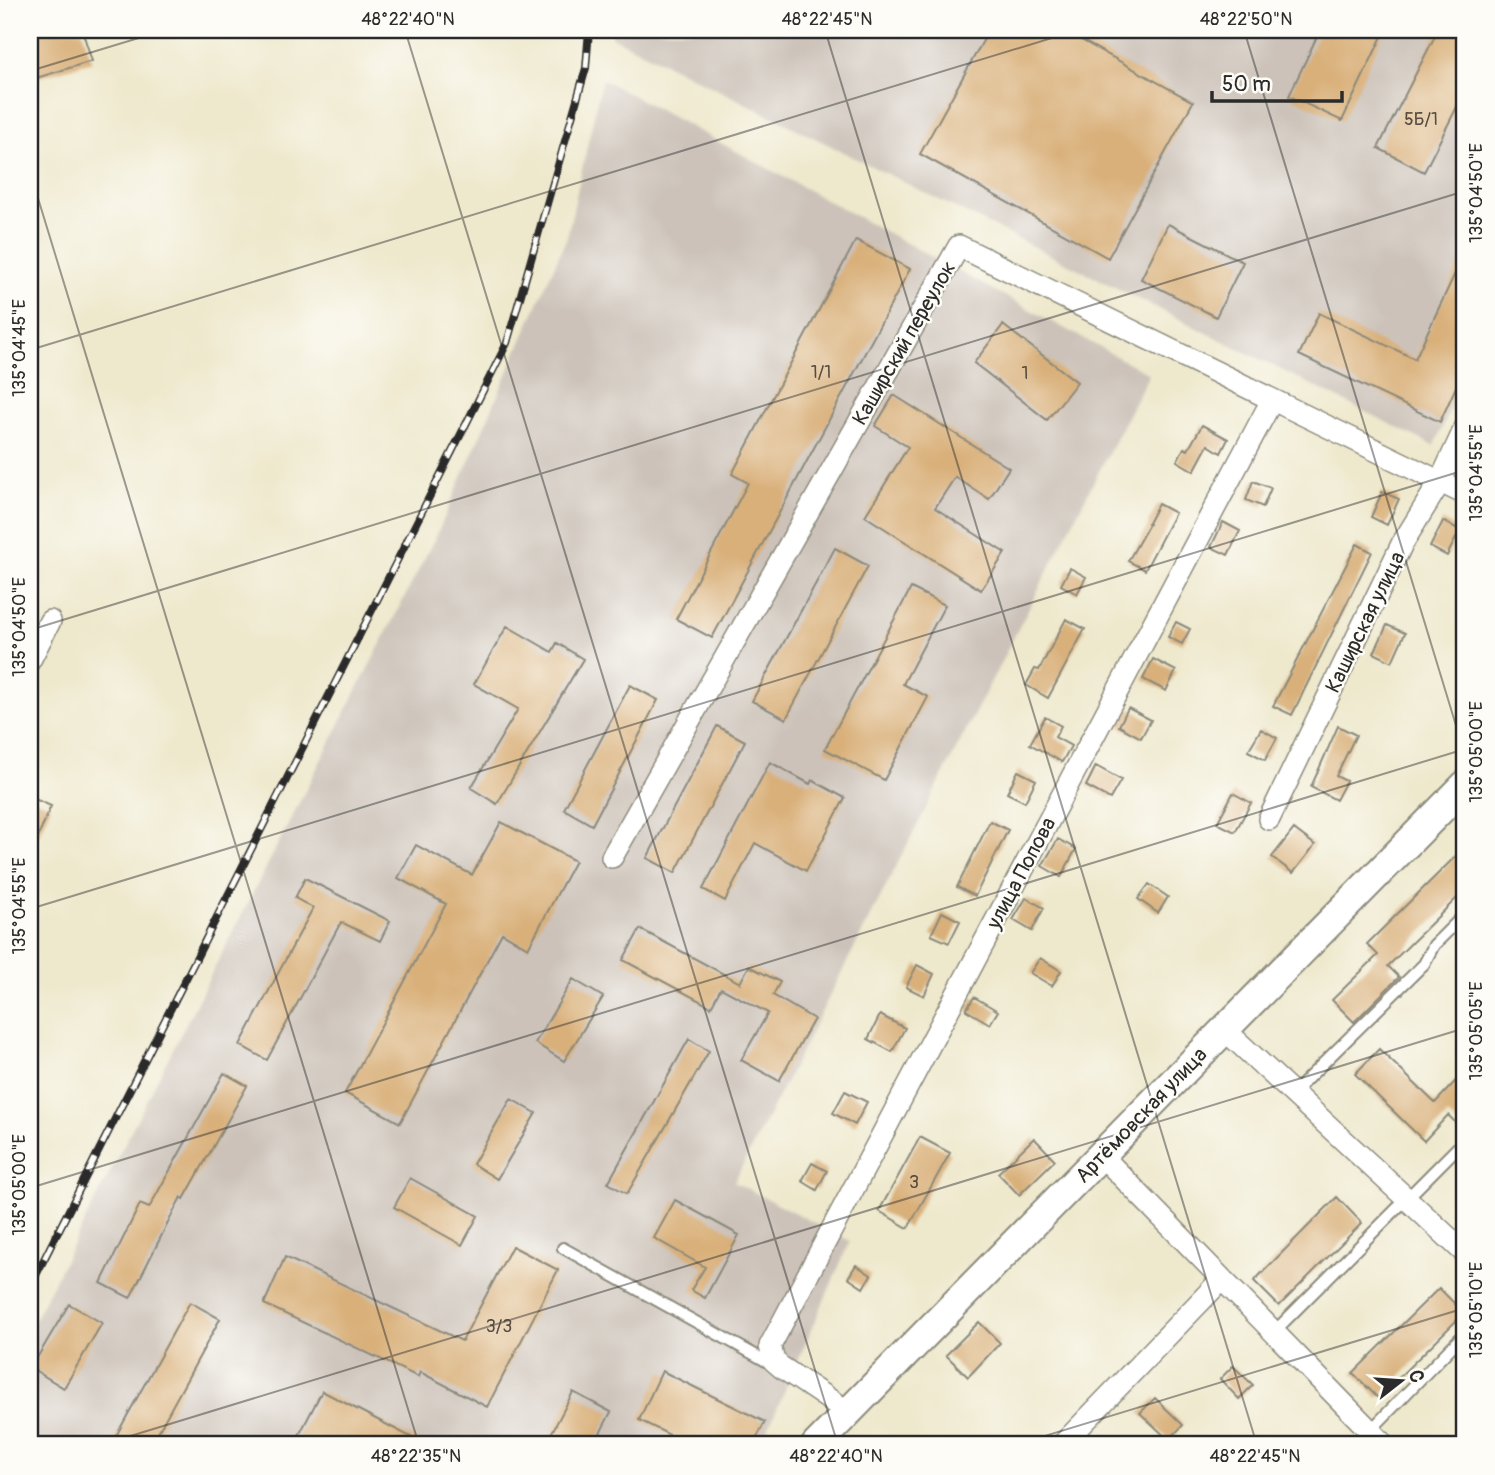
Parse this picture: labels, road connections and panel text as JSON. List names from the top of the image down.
{
  "streets": {
    "street": [
      "Каширский переулок",
      "Каширская улица",
      "улица Попова",
      "Артёмовская улица"
    ]
  },
  "crossings": [
    ["Каширский переулок", "Каширская улица"],
    ["Каширский переулок", "улица Попова"]
  ],
  "house_numbers": [
    "5Б/1",
    "1/1",
    "1",
    "3",
    "3/3"
  ],
  "scale_bar": "50 m",
  "north": "right",
  "coordinates": [
    "48°22'40\"N",
    "48°22'45\"N",
    "48°22'50\"N",
    "135°04'50\"E",
    "135°04'45\"E",
    "135°04'55\"E",
    "135°05'00\"E",
    "135°05'05\"E",
    "135°05'10\"E",
    "48°22'35\"N"
  ]
}
